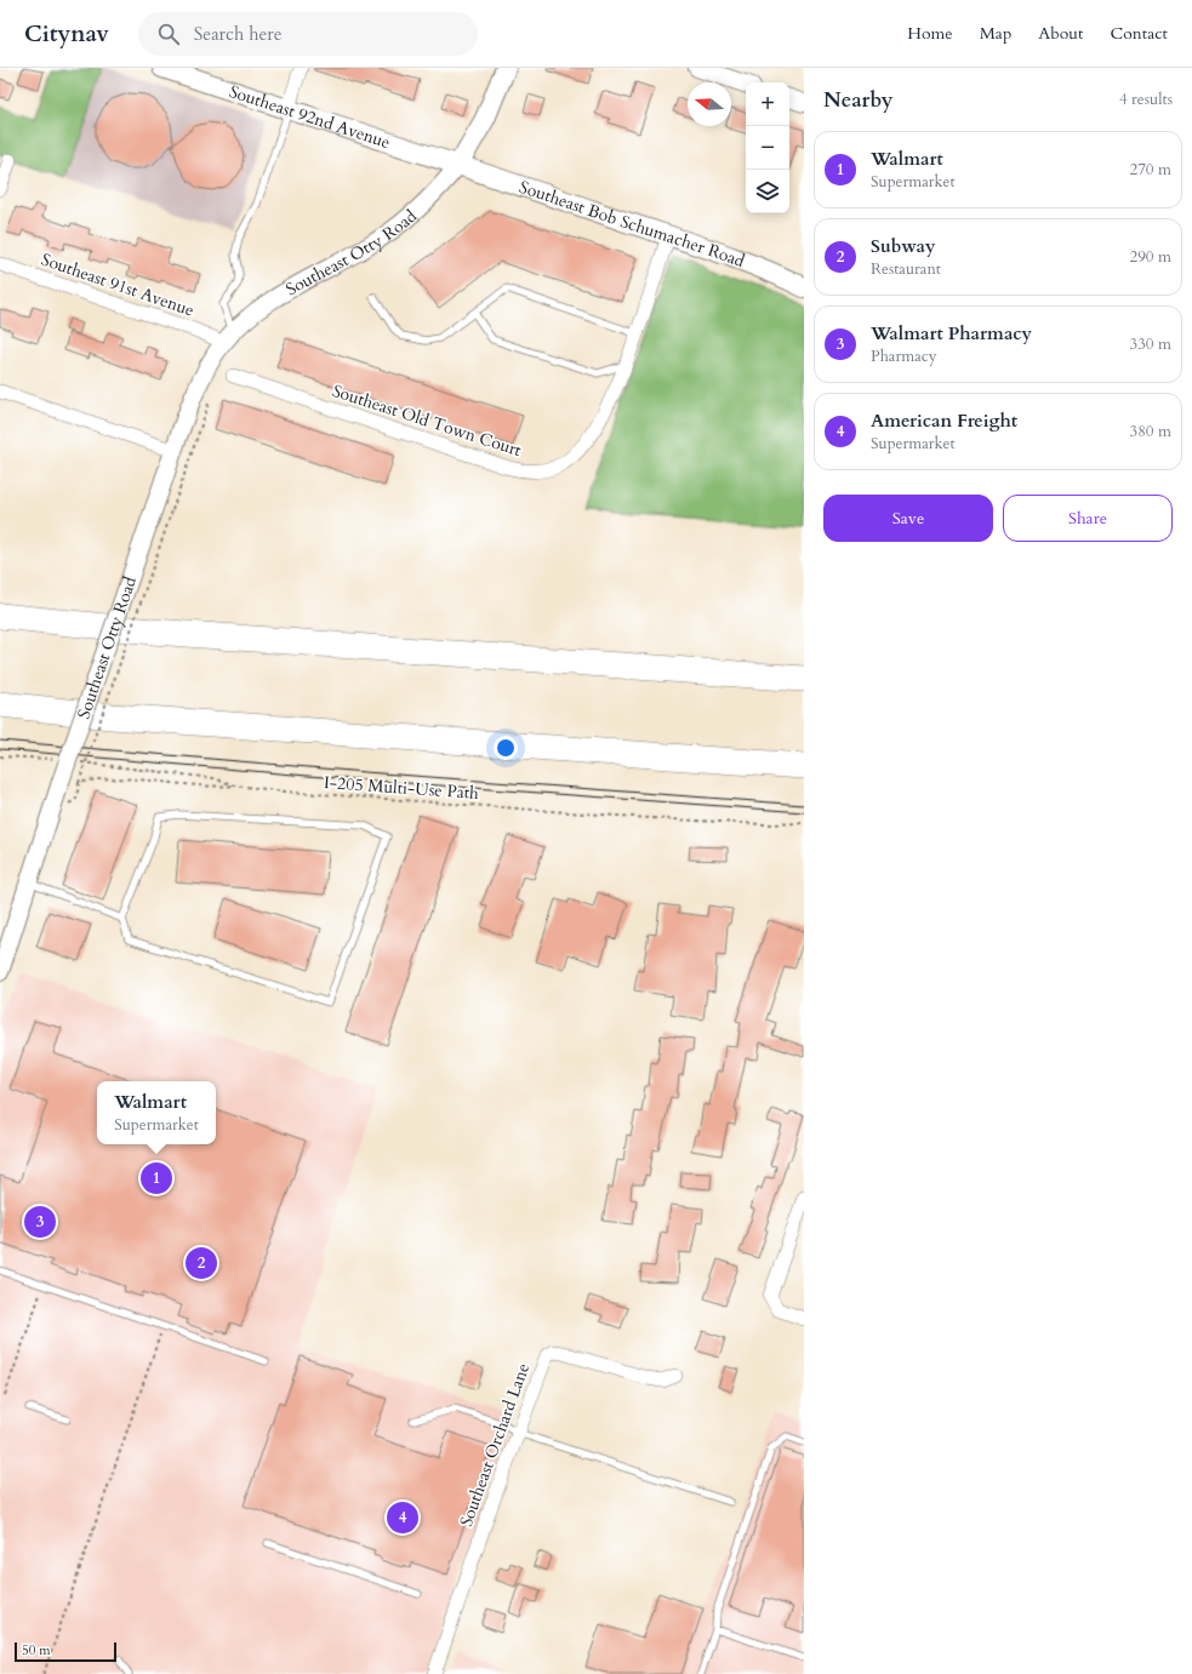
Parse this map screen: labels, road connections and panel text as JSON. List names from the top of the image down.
{
  "streets": {
    "main road": ["Southeast 92nd Avenue", "Southeast Bob Schumacher Road"],
    "street": [
      "Southeast Otty Road",
      "Southeast 91st Avenue",
      "Southeast Old Town Court",
      "Southeast Orchard Lane"
    ],
    "path": ["I-205 Multi-Use Path"]
  },
  "crossings": [
    ["Southeast 92nd Avenue", "Southeast Bob Schumacher Road"],
    ["Southeast 92nd Avenue", "Southeast Otty Road"],
    ["Southeast Bob Schumacher Road", "Southeast Otty Road"],
    ["Southeast Bob Schumacher Road", "Southeast Old Town Court"],
    ["Southeast Otty Road", "Southeast 91st Avenue"],
    ["Southeast Otty Road", "I-205 Multi-Use Path"]
  ],
  "scale_bar": "50 m",
  "north": "left",
  "page": {
    "header": "Citynav",
    "search": "Search here",
    "nav": [
      "Home",
      "Map",
      "About",
      "Contact"
    ],
    "heading": ["Nearby", "4 results"],
    "map_buttons": ["+", "−"],
    "list": [
      {
        "mark": "1",
        "name": "Walmart",
        "note": "Supermarket",
        "value": "270 m"
      },
      {
        "mark": "2",
        "name": "Subway",
        "note": "Restaurant",
        "value": "290 m"
      },
      {
        "mark": "3",
        "name": "Walmart Pharmacy",
        "note": "Pharmacy",
        "value": "330 m"
      },
      {
        "mark": "4",
        "name": "American Freight",
        "note": "Supermarket",
        "value": "380 m"
      }
    ],
    "buttons": ["Save", "Share"],
    "popup": ["Walmart", "Supermarket"],
    "pins": [
      "1",
      "3",
      "2",
      "4"
    ],
    "scale": "50 m"
  }
}
